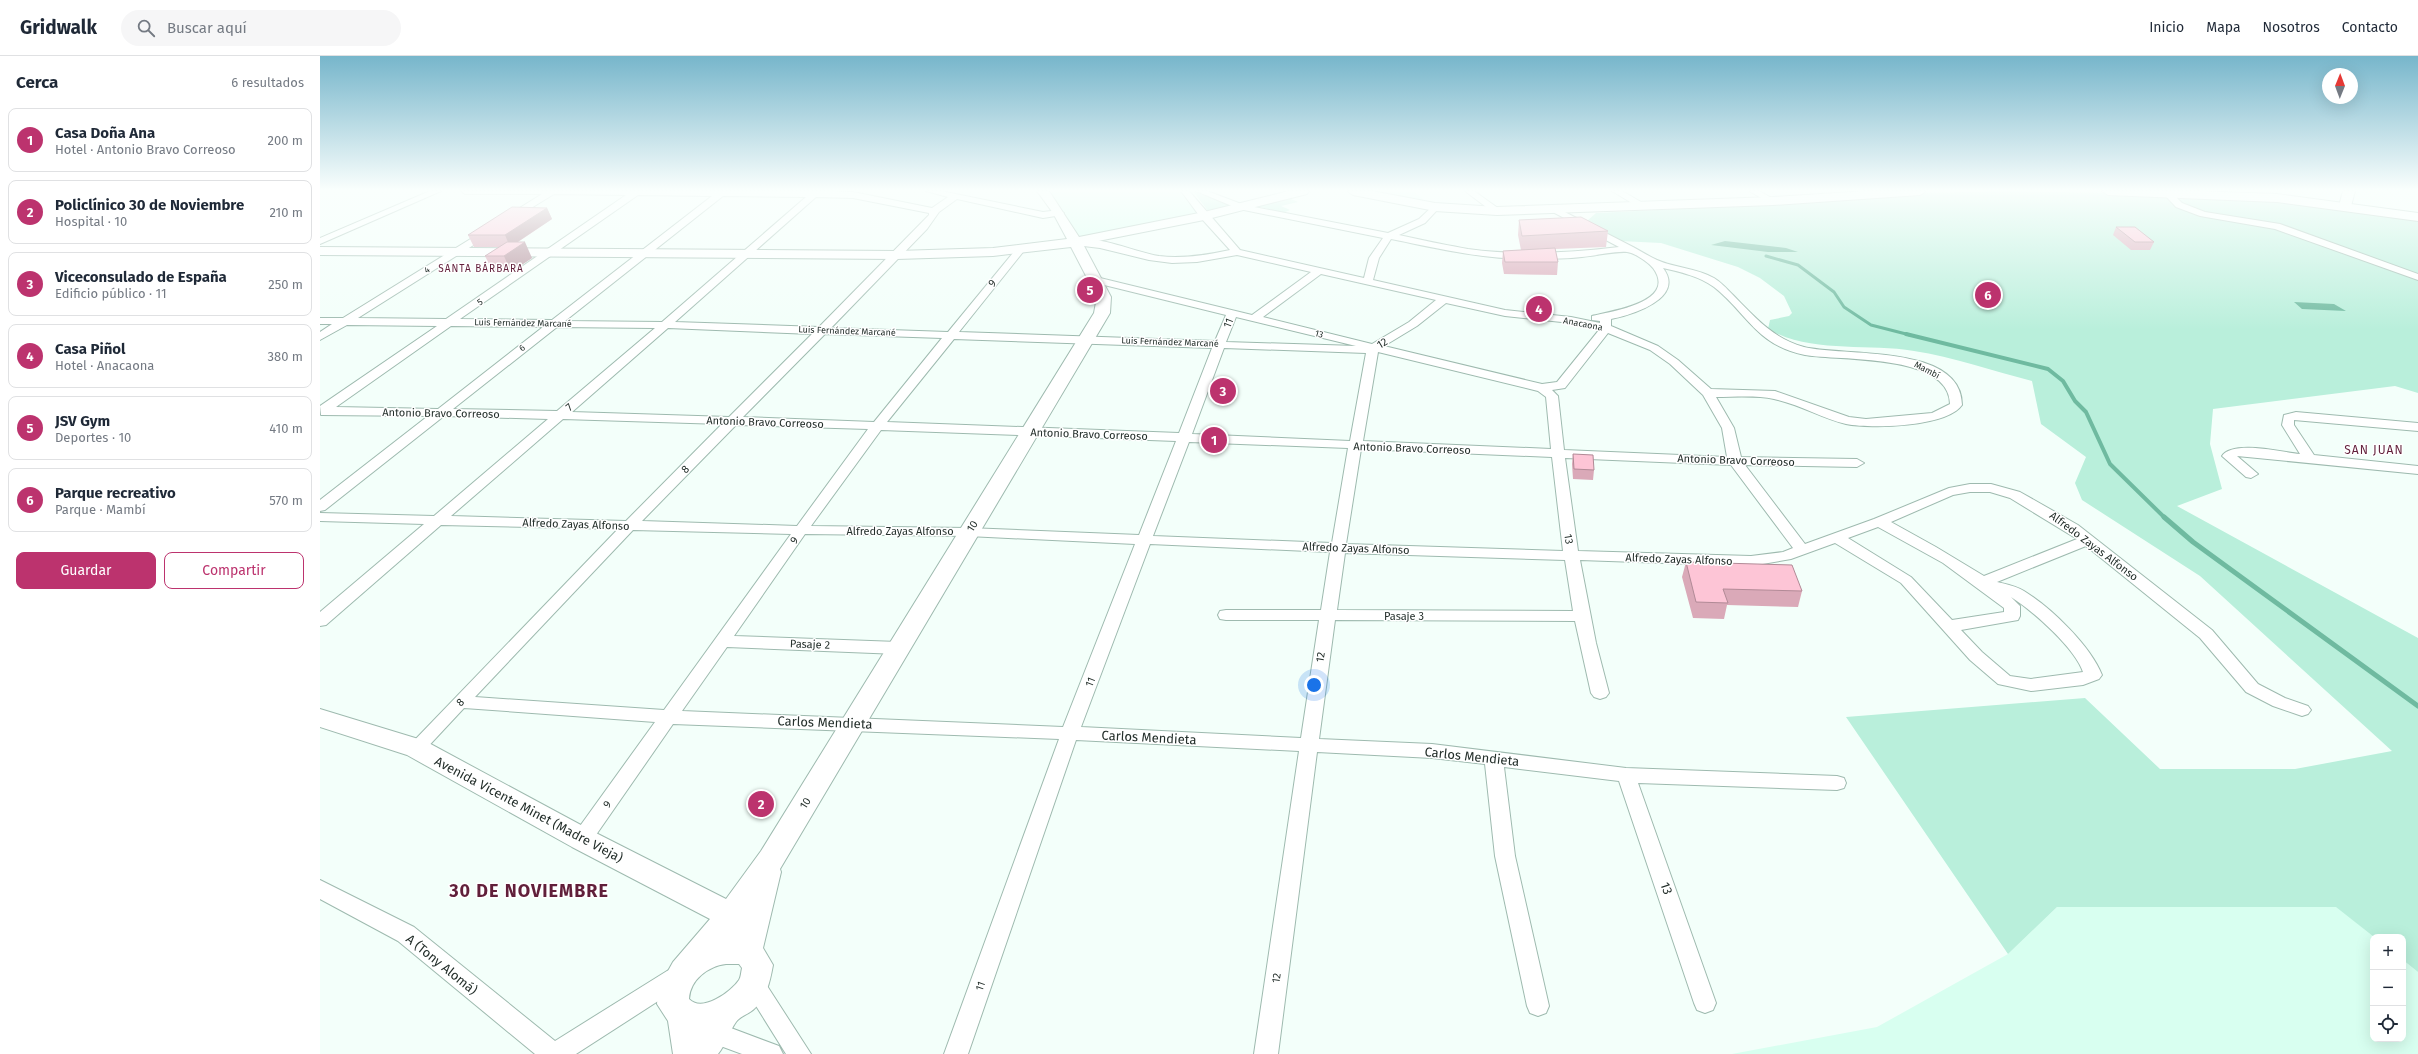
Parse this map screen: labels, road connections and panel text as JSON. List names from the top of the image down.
{
  "streets": {
    "main road": ["10", "Avenida Vicente Minet (Madre Vieja)"],
    "street": [
      "4",
      "9",
      "5",
      "Luis Fernández Marcané",
      "11",
      "Anacaona",
      "13",
      "12",
      "6",
      "Mambí",
      "7",
      "Antonio Bravo Correoso",
      "8",
      "Alfredo Zayas Alfonso",
      "Pasaje 3",
      "Pasaje 2",
      "Carlos Mendieta",
      "A (Tony Alomá)"
    ]
  },
  "crossings": [
    ["4", "Luis Fernández Marcané"],
    ["9", "Luis Fernández Marcané"],
    ["9", "Antonio Bravo Correoso"],
    ["9", "Alfredo Zayas Alfonso"],
    ["9", "Pasaje 2"],
    ["9", "Carlos Mendieta"],
    ["9", "Avenida Vicente Minet (Madre Vieja)"],
    ["5", "Luis Fernández Marcané"],
    ["5", "Antonio Bravo Correoso"],
    ["Luis Fernández Marcané", "11"],
    ["Luis Fernández Marcané", "13"],
    ["Luis Fernández Marcané", "12"],
    ["Luis Fernández Marcané", "6"],
    ["Luis Fernández Marcané", "7"],
    ["Luis Fernández Marcané", "8"],
    ["Luis Fernández Marcané", "10"],
    ["11", "13"],
    ["11", "Antonio Bravo Correoso"],
    ["11", "Alfredo Zayas Alfonso"],
    ["11", "Carlos Mendieta"],
    ["Anacaona", "13"],
    ["Anacaona", "12"],
    ["Anacaona", "Mambí"],
    ["Anacaona", "Antonio Bravo Correoso"],
    ["Anacaona", "Alfredo Zayas Alfonso"],
    ["13", "12"],
    ["13", "Antonio Bravo Correoso"],
    ["13", "Alfredo Zayas Alfonso"],
    ["13", "10"],
    ["13", "Pasaje 3"],
    ["13", "Carlos Mendieta"],
    ["12", "Antonio Bravo Correoso"],
    ["12", "Alfredo Zayas Alfonso"],
    ["12", "Pasaje 3"],
    ["12", "Carlos Mendieta"],
    ["6", "Antonio Bravo Correoso"],
    ["7", "Antonio Bravo Correoso"],
    ["7", "Alfredo Zayas Alfonso"],
    ["Antonio Bravo Correoso", "8"],
    ["Antonio Bravo Correoso", "10"],
    ["8", "Alfredo Zayas Alfonso"],
    ["8", "Carlos Mendieta"],
    ["8", "Avenida Vicente Minet (Madre Vieja)"],
    ["Alfredo Zayas Alfonso", "10"],
    ["10", "Pasaje 2"],
    ["10", "Carlos Mendieta"],
    ["10", "Avenida Vicente Minet (Madre Vieja)"],
    ["10", "A (Tony Alomá)"]
  ],
  "districts": ["SANTA BÁRBARA", "SAN JUAN", "30 DE NOVIEMBRE"],
  "north": "top",
  "page": {
    "header": "Gridwalk",
    "search": "Buscar aquí",
    "nav": [
      "Inicio",
      "Mapa",
      "Nosotros",
      "Contacto"
    ],
    "heading": ["Cerca", "6 resultados"],
    "list": [
      {
        "mark": "1",
        "name": "Casa Doña Ana",
        "note": "Hotel · Antonio Bravo Correoso",
        "value": "200 m"
      },
      {
        "mark": "2",
        "name": "Policlínico 30 de Noviembre",
        "note": "Hospital · 10",
        "value": "210 m"
      },
      {
        "mark": "3",
        "name": "Viceconsulado de España",
        "note": "Edificio público · 11",
        "value": "250 m"
      },
      {
        "mark": "4",
        "name": "Casa Piñol",
        "note": "Hotel · Anacaona",
        "value": "380 m"
      },
      {
        "mark": "5",
        "name": "JSV Gym",
        "note": "Deportes · 10",
        "value": "410 m"
      },
      {
        "mark": "6",
        "name": "Parque recreativo",
        "note": "Parque · Mambí",
        "value": "570 m"
      }
    ],
    "pins": [
      "5",
      "6",
      "4",
      "3",
      "1",
      "2"
    ],
    "buttons": ["Guardar", "Compartir"],
    "map_buttons": ["+", "−"]
  }
}
